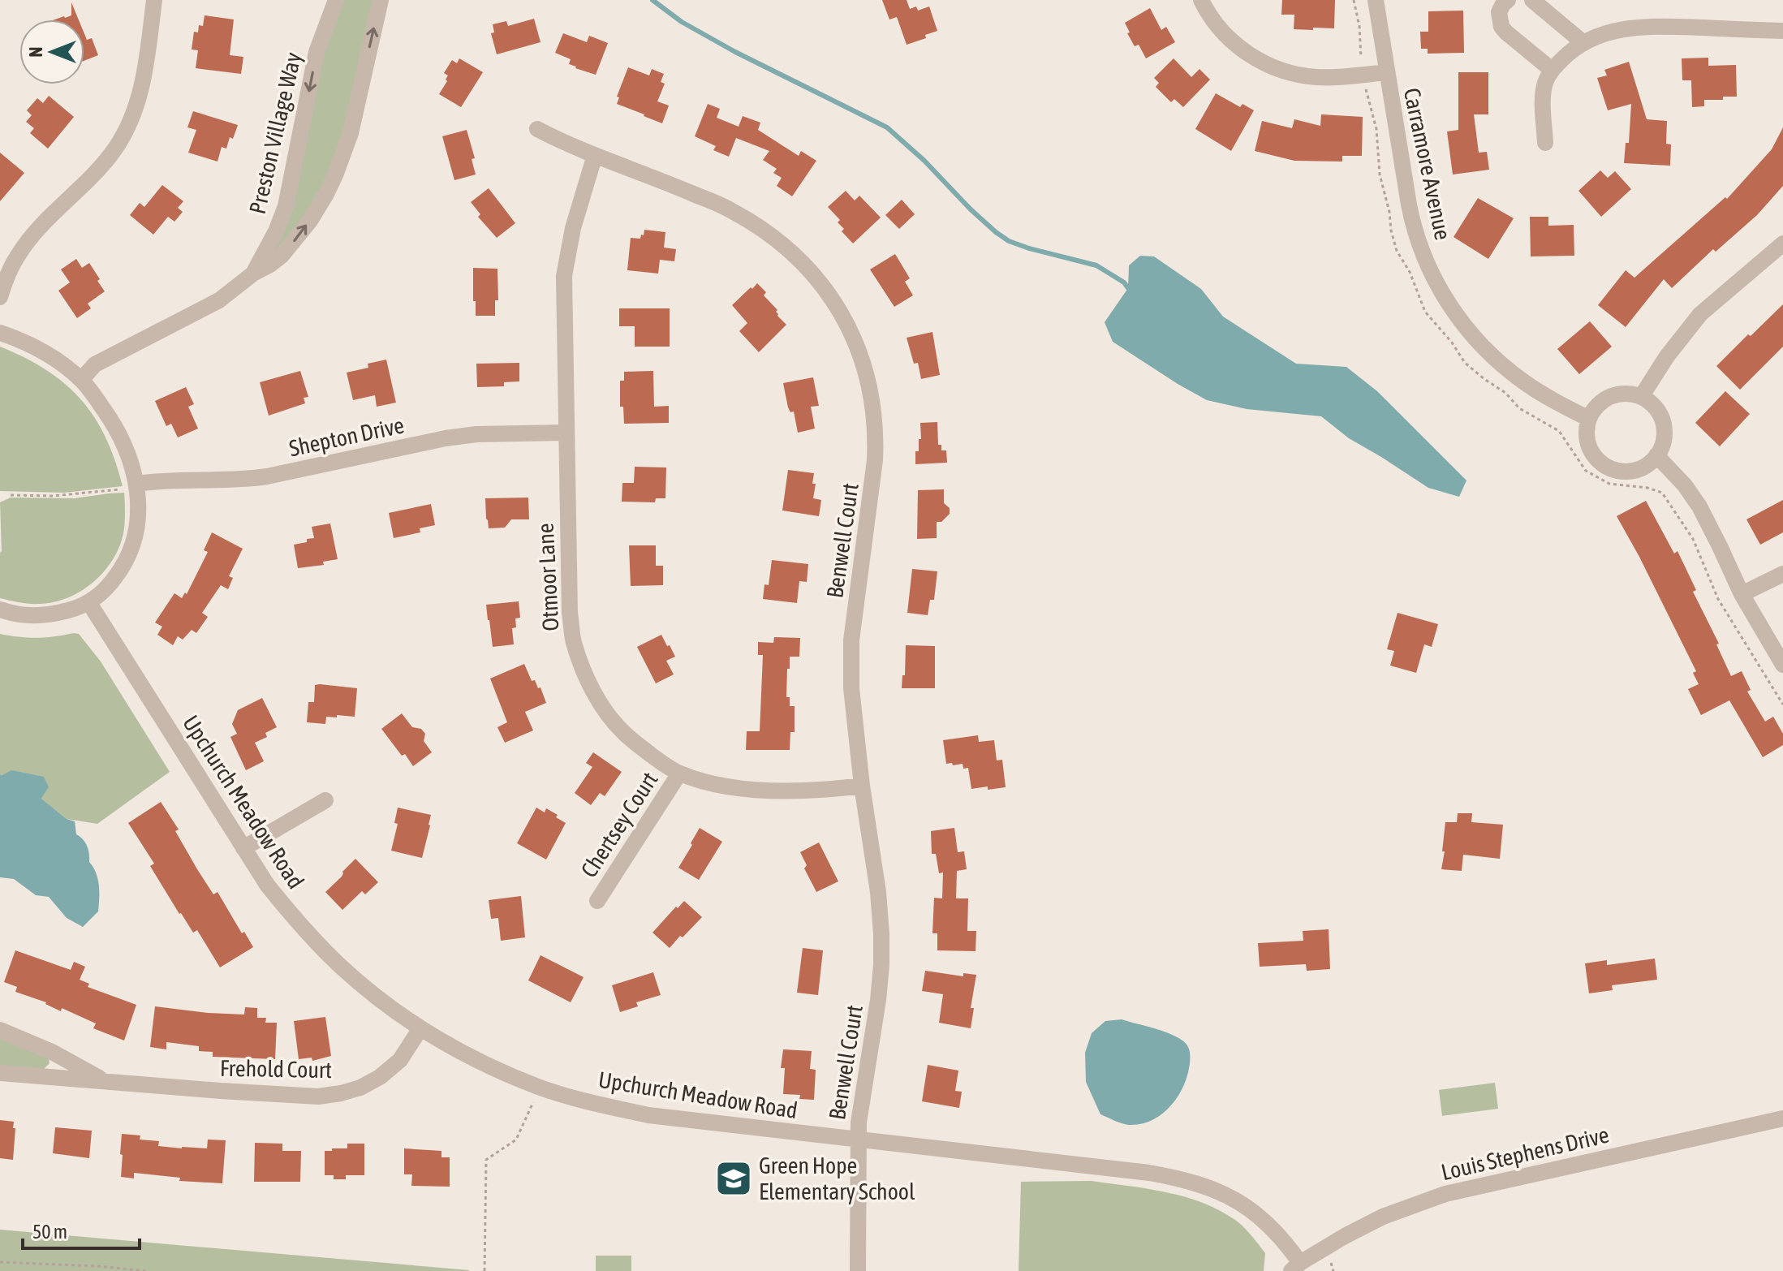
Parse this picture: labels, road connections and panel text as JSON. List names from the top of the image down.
{
  "streets": {
    "street": [
      "Preston Village Way",
      "Carramore Avenue",
      "Shepton Drive",
      "Benwell Court",
      "Otmoor Lane",
      "Upchurch Meadow Road",
      "Chertsey Court",
      "Frehold Court",
      "Louis Stephens Drive"
    ]
  },
  "crossings": [
    ["Shepton Drive", "Otmoor Lane"],
    ["Benwell Court", "Otmoor Lane"],
    ["Benwell Court", "Upchurch Meadow Road"],
    ["Otmoor Lane", "Chertsey Court"],
    ["Upchurch Meadow Road", "Frehold Court"],
    ["Upchurch Meadow Road", "Louis Stephens Drive"]
  ],
  "places": {
    "school or university": ["Green Hope Elementary School"]
  },
  "scale_bar": "50 m",
  "north": "left"
}
